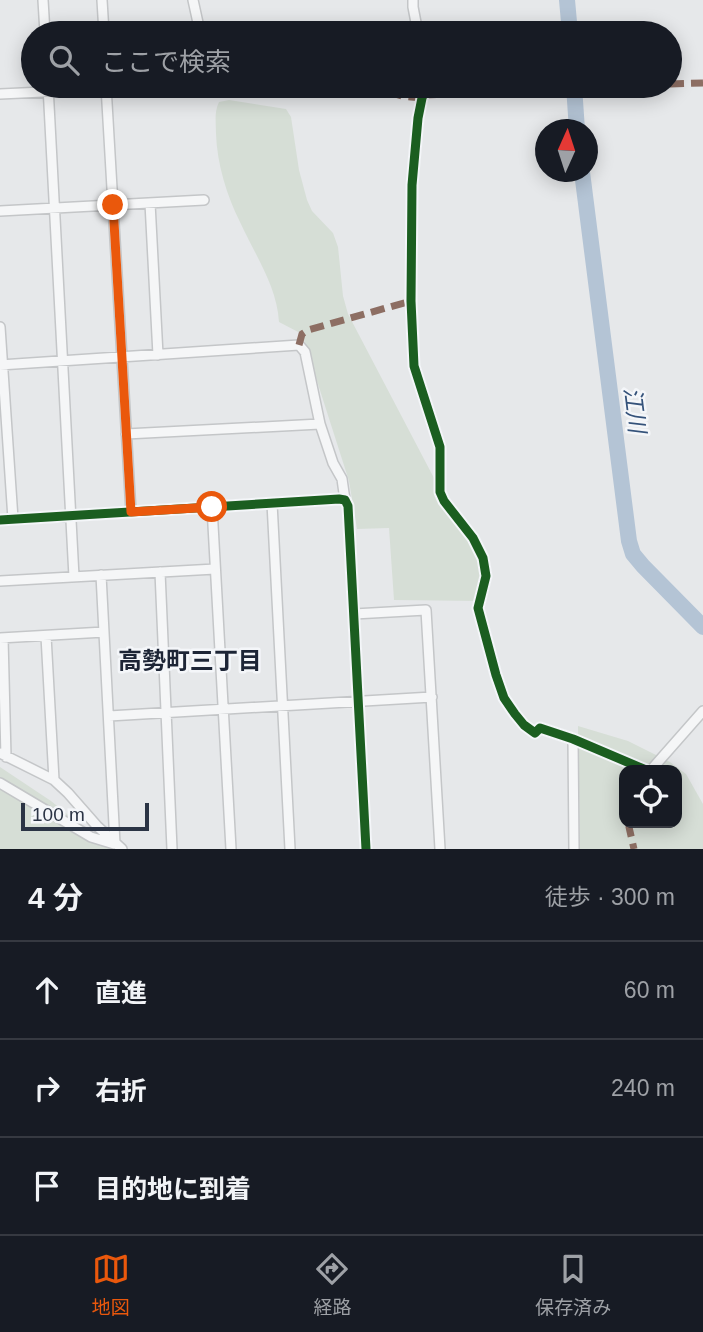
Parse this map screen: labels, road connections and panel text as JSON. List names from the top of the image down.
{
  "districts": ["高勢町三丁目"],
  "water": ["江川"],
  "scale_bar": "100 m",
  "north": "top",
  "page": {
    "search": "ここで検索",
    "scale": "100 m",
    "heading": ["4 分", "徒歩 · 300 m"],
    "list": [
      ["直進", "60 m"],
      ["右折", "240 m"],
      "目的地に到着"
    ],
    "nav": ["地図", "経路", "保存済み"]
  }
}
